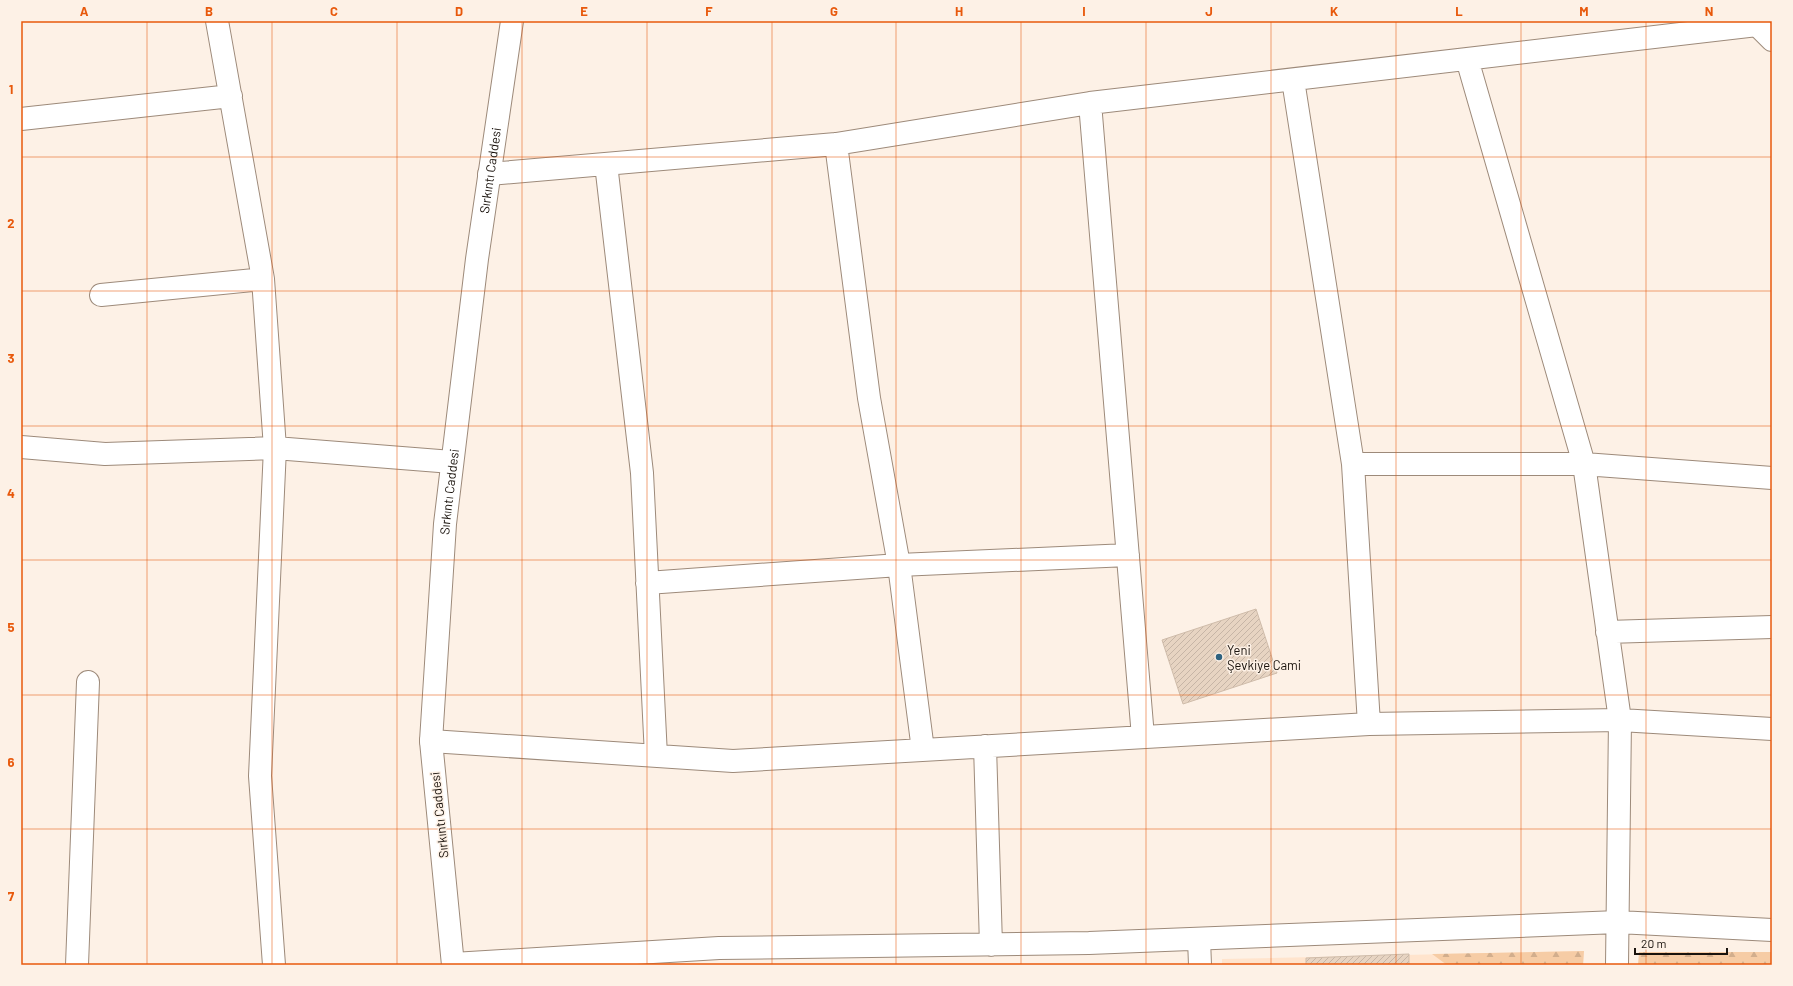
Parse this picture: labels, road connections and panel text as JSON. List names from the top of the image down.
{
  "streets": {
    "street": ["Sırkıntı Caddesi"]
  },
  "places": ["Yeni Şevkiye Cami"],
  "scale_bar": "20 m",
  "grid": {
    "columns": [
      "A",
      "B",
      "C",
      "D",
      "E",
      "F",
      "G",
      "H",
      "I",
      "J",
      "K",
      "L",
      "M",
      "N"
    ],
    "rows": [
      "1",
      "2",
      "3",
      "4",
      "5",
      "6",
      "7"
    ]
  }
}
